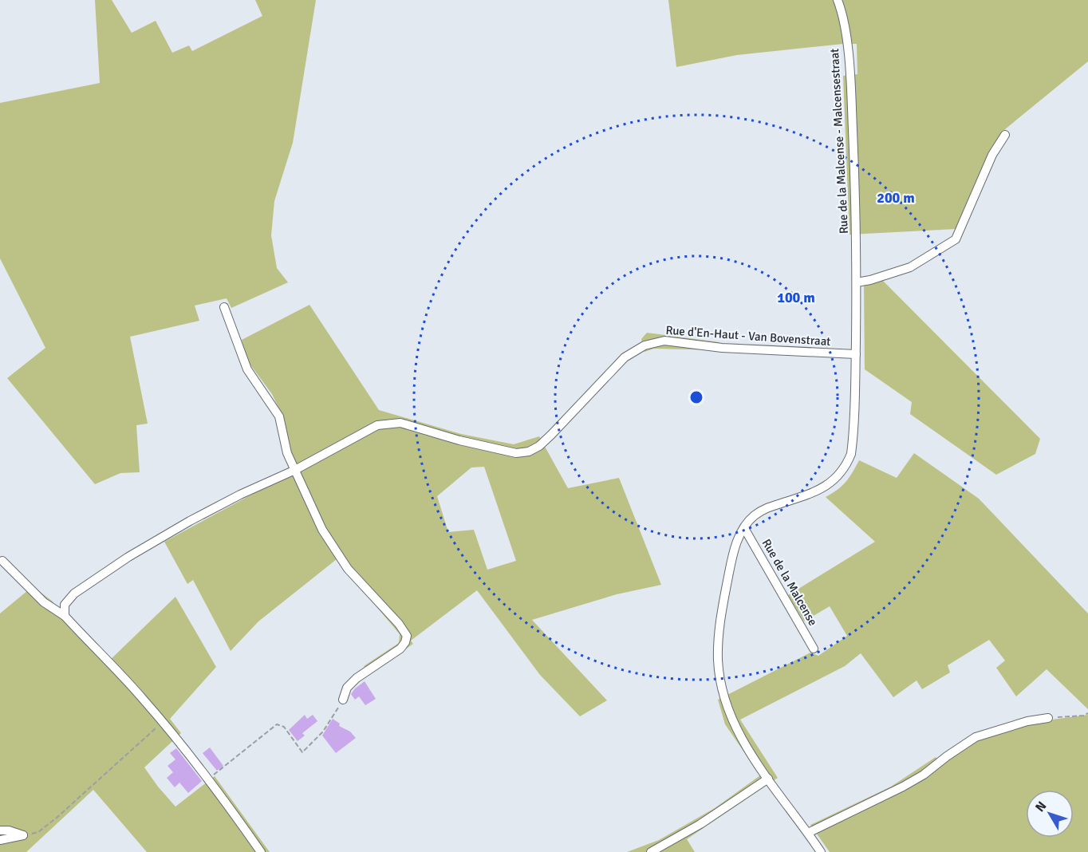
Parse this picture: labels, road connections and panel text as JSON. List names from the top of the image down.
{
  "streets": {
    "street": ["Rue de la Malcense - Malcensestraat", "Rue d'En-Haut - Van Bovenstraat", "Rue de la Malcense"]
  },
  "crossings": [
    ["Rue de la Malcense - Malcensestraat", "Rue d'En-Haut - Van Bovenstraat"],
    ["Rue de la Malcense - Malcensestraat", "Rue de la Malcense"]
  ],
  "north": "top left",
  "rings": ["200 m", "100 m"]
}
